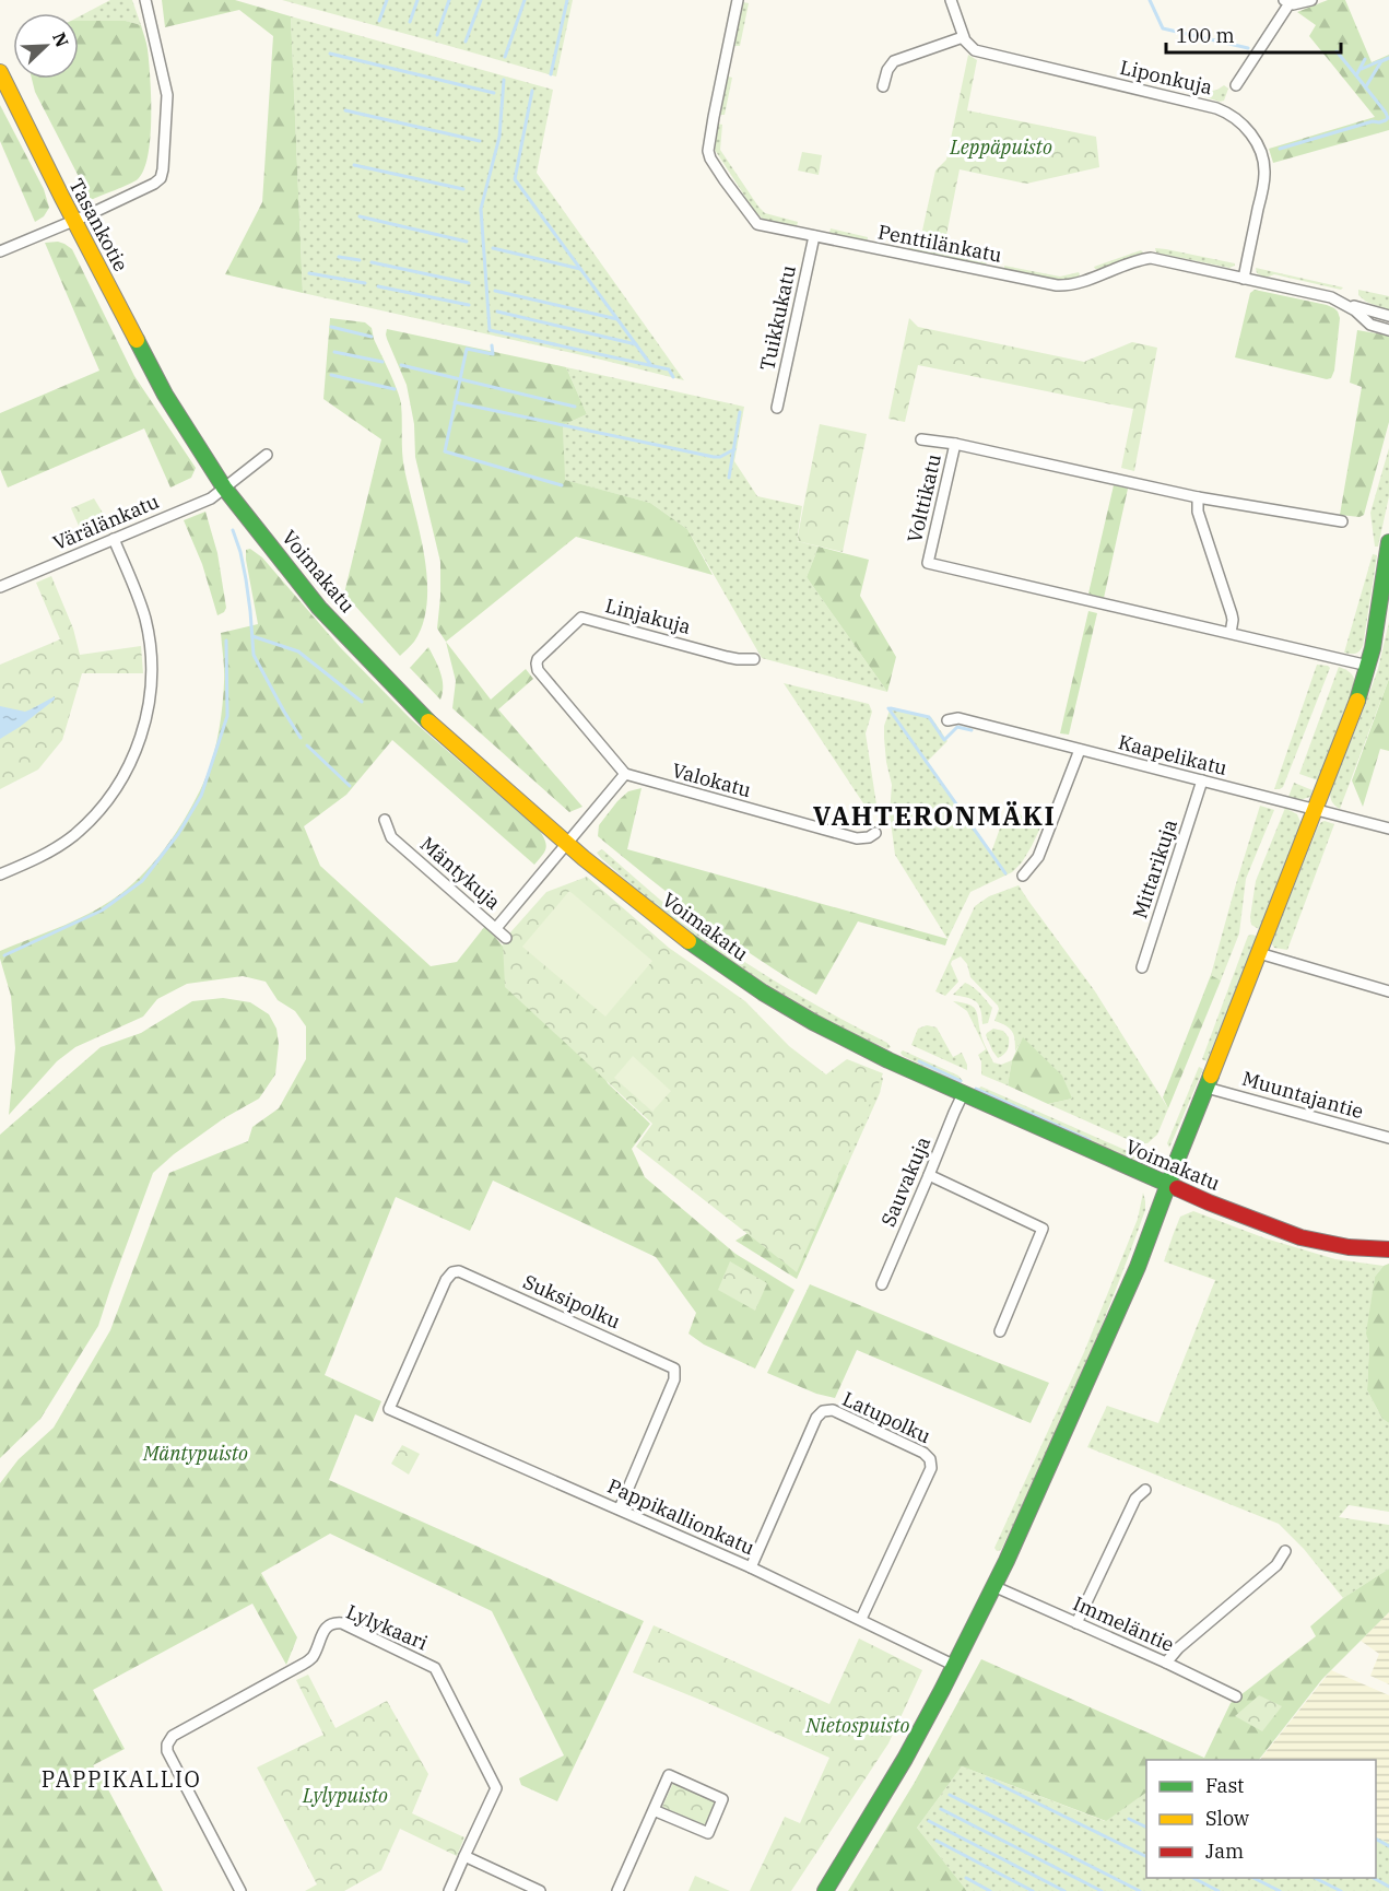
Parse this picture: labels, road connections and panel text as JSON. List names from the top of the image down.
{
  "streets": {
    "street": [
      "Liponkuja",
      "Tasankotie",
      "Penttilänkatu",
      "Tuikkukatu",
      "Volttikatu",
      "Värälänkatu",
      "Voimakatu",
      "Linjakuja",
      "Kaapelikatu",
      "Valokatu",
      "Mittarikuja",
      "Mäntykuja",
      "Muuntajantie",
      "Sauvakuja",
      "Suksipolku",
      "Latupolku",
      "Pappikallionkatu",
      "Immeläntie",
      "Lylykaari"
    ]
  },
  "crossings": [
    ["Liponkuja", "Penttilänkatu"],
    ["Tasankotie", "Voimakatu"],
    ["Penttilänkatu", "Tuikkukatu"],
    ["Värälänkatu", "Voimakatu"],
    ["Voimakatu", "Mäntykuja"],
    ["Voimakatu", "Sauvakuja"],
    ["Linjakuja", "Valokatu"],
    ["Kaapelikatu", "Mittarikuja"],
    ["Suksipolku", "Pappikallionkatu"],
    ["Latupolku", "Pappikallionkatu"]
  ],
  "districts": ["VAHTERONMÄKI", "PAPPIKALLIO"],
  "parks": [
    "Leppäpuisto",
    "Mäntypuisto",
    "Nietospuisto",
    "Lylypuisto"
  ],
  "legend": ["Fast", "Slow", "Jam"],
  "scale_bar": "100 m",
  "north": "top right"
}
